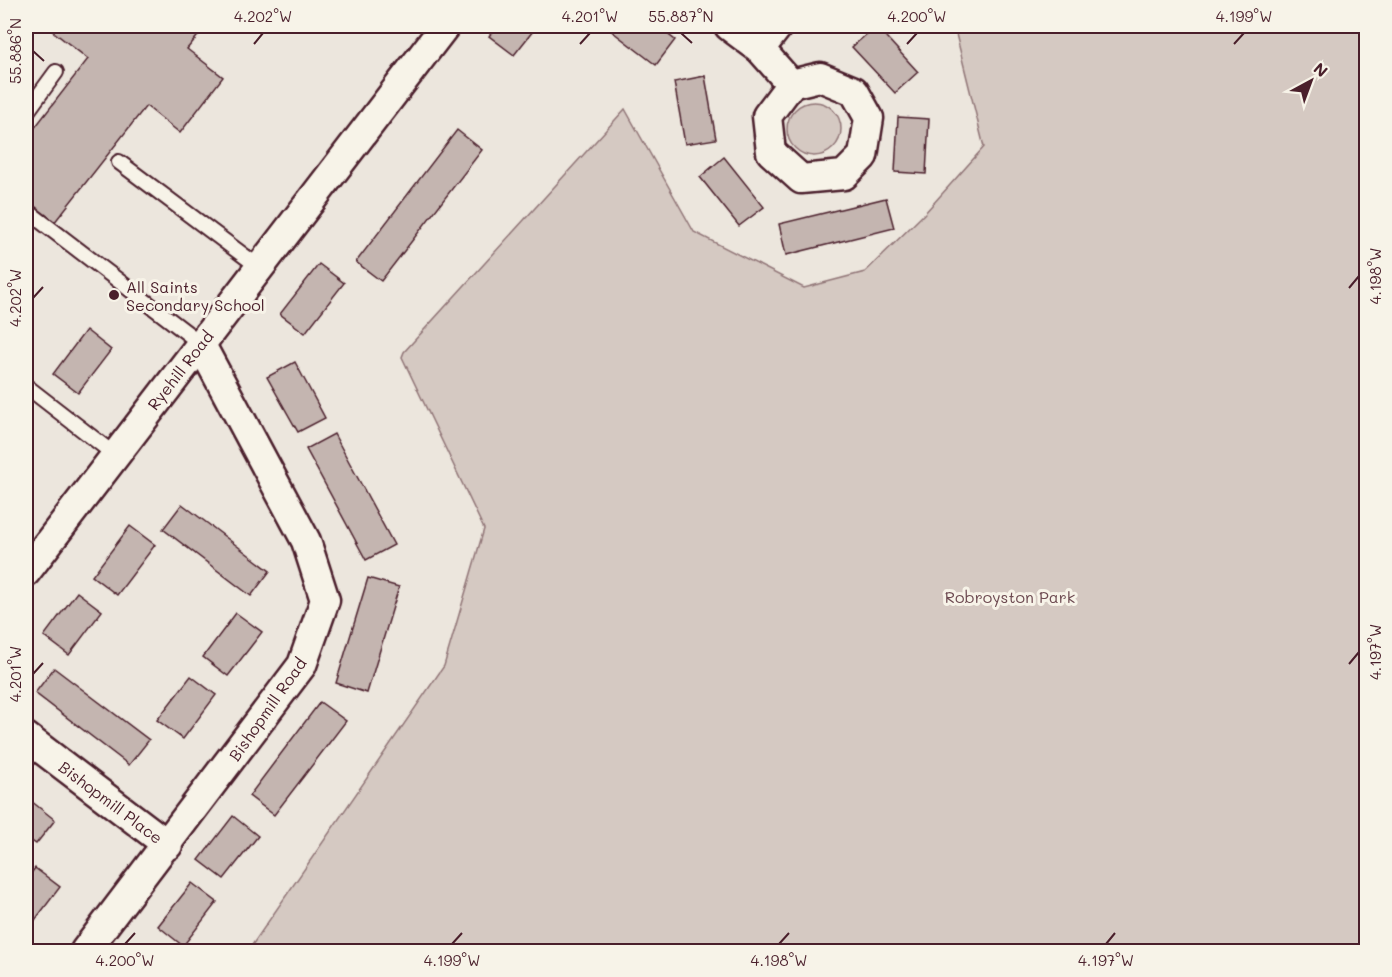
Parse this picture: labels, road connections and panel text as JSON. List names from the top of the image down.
{
  "streets": {
    "street": ["Ryehill Road", "Bishopmill Road", "Bishopmill Place"]
  },
  "crossings": [
    ["Ryehill Road", "Bishopmill Road"],
    ["Bishopmill Road", "Bishopmill Place"]
  ],
  "parks": ["Robroyston Park"],
  "places": ["All Saints Secondary School"],
  "north": "top right",
  "coordinates": [
    "4.202°W",
    "4.201°W",
    "55.887°N",
    "4.200°W",
    "4.199°W",
    "55.886°N",
    "4.198°W",
    "4.197°W"
  ]
}
